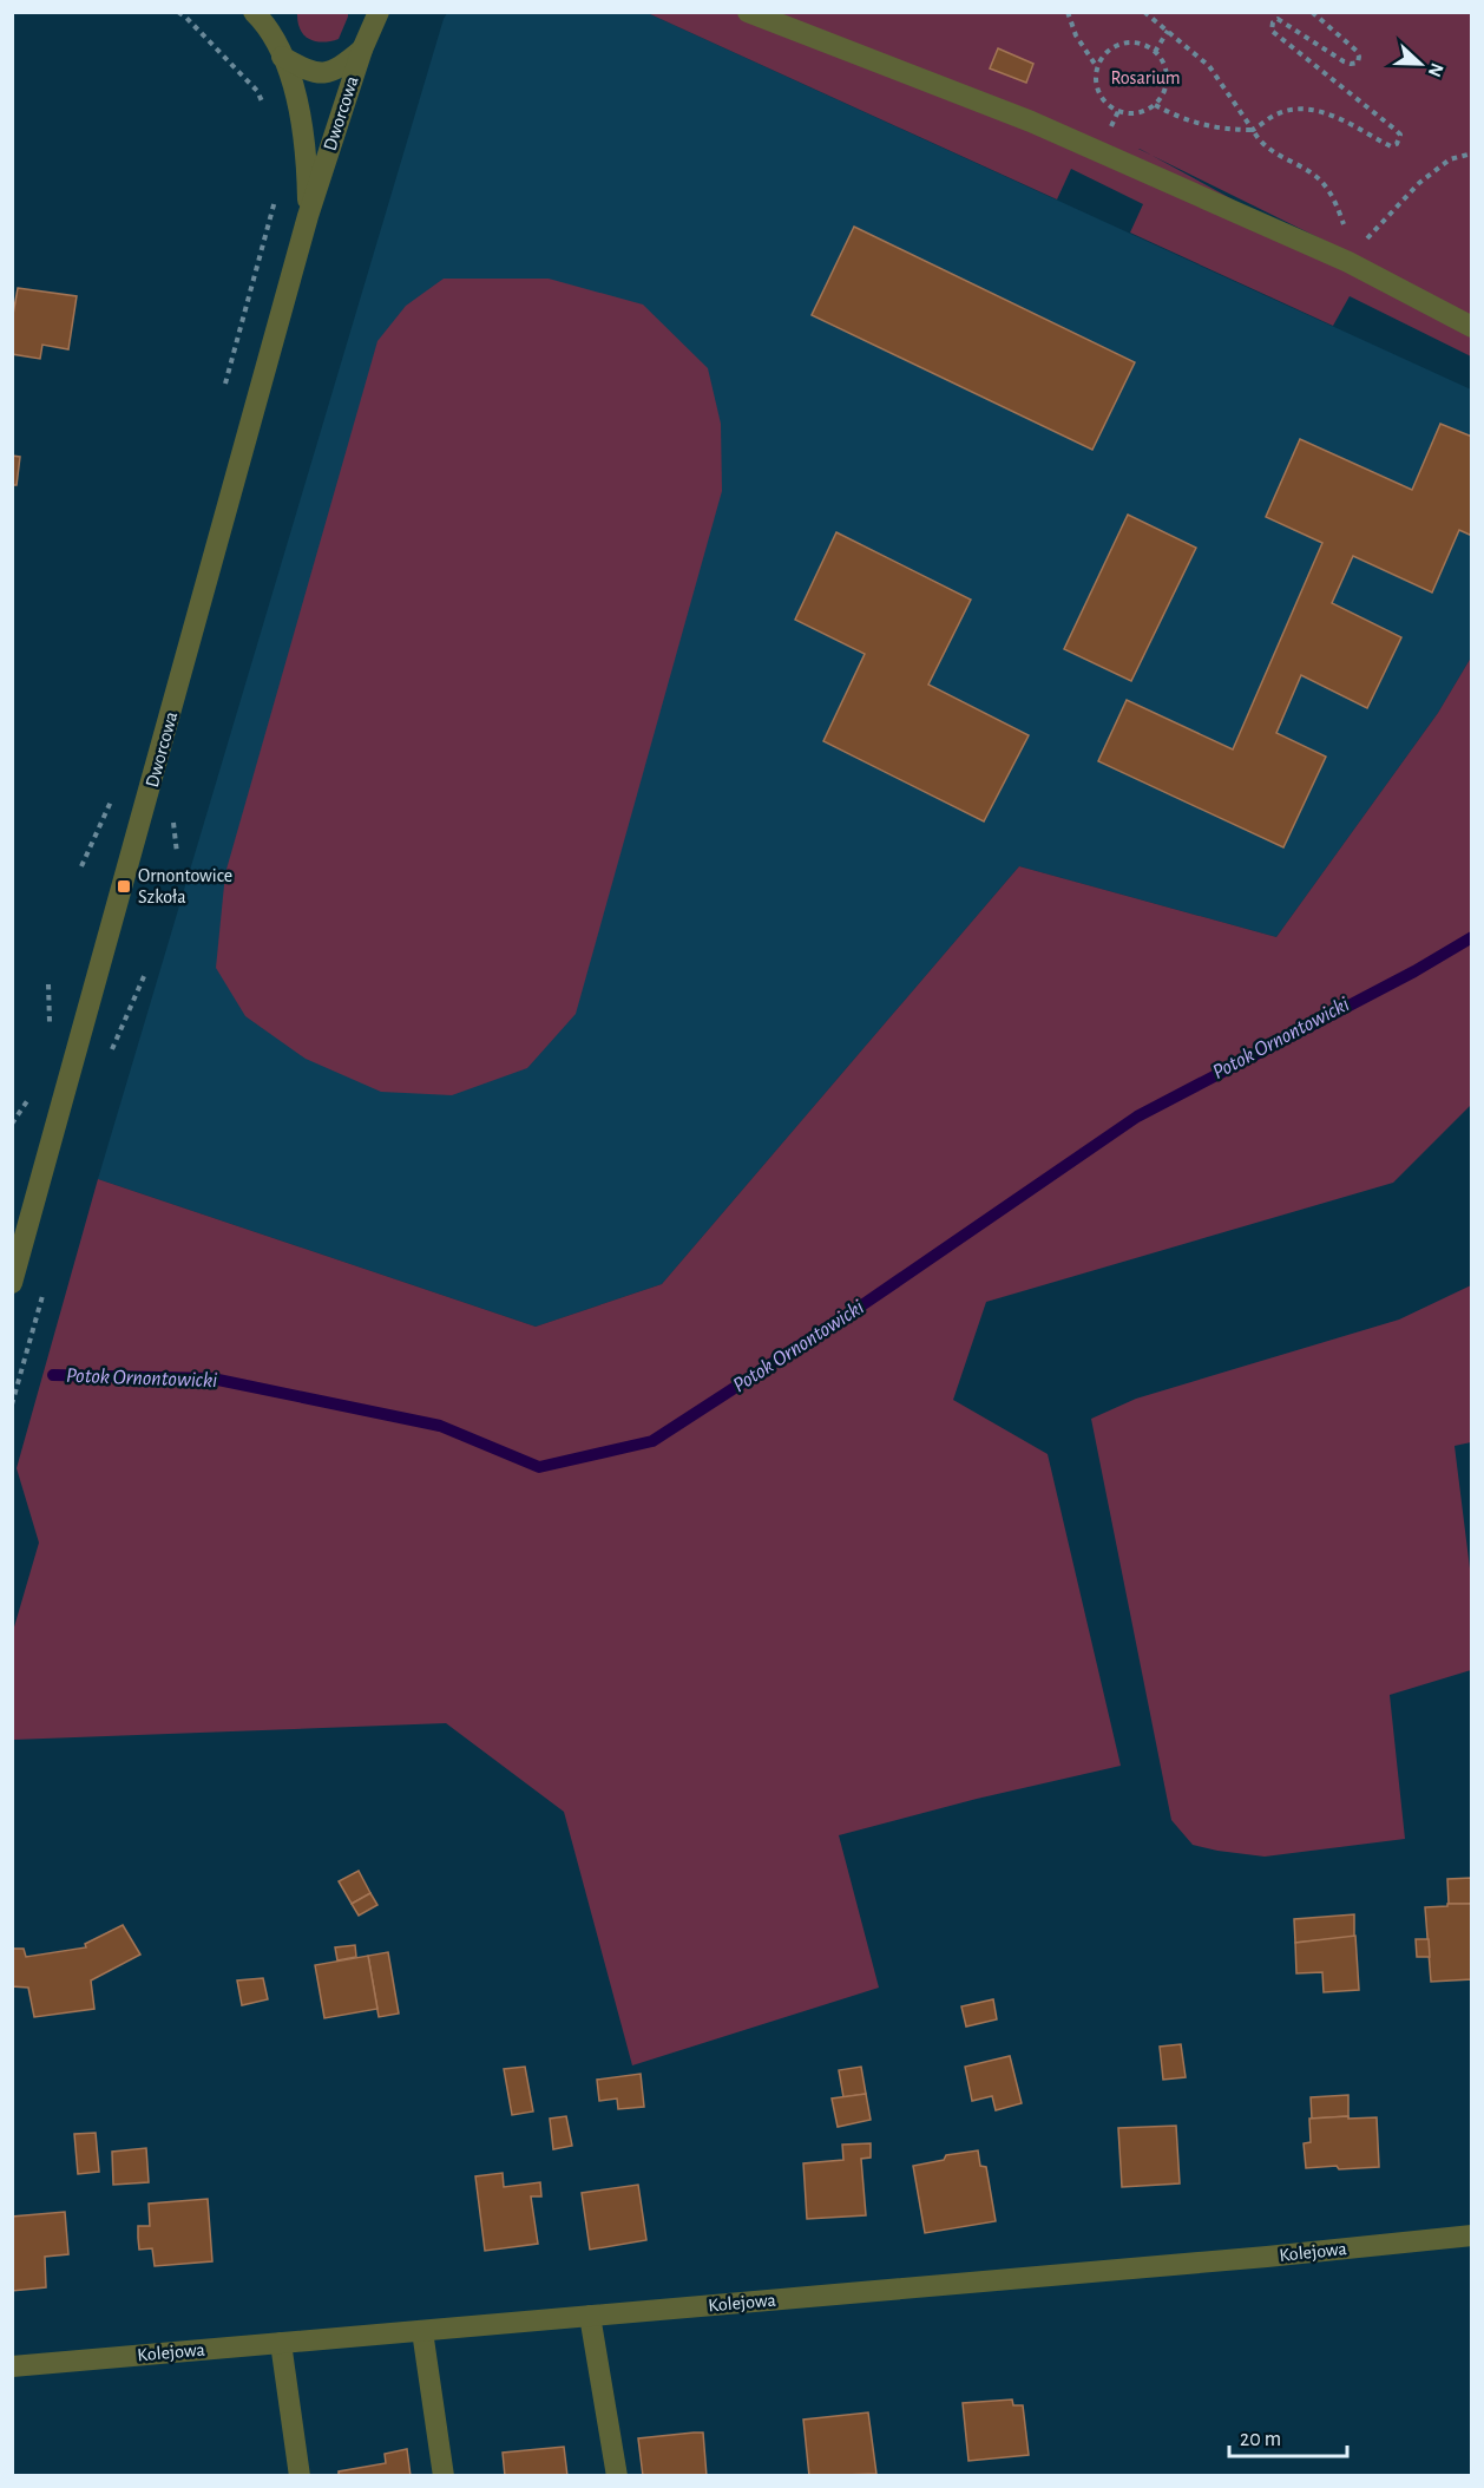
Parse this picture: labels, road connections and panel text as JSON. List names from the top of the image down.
{
  "streets": {
    "street": ["Dworcowa", "Kolejowa"]
  },
  "water": ["Potok Ornontowicki"],
  "parks": ["Rosarium"],
  "places": {
    "transit": ["Ornontowice Szkoła"]
  },
  "scale_bar": "20 m",
  "north": "right"
}
